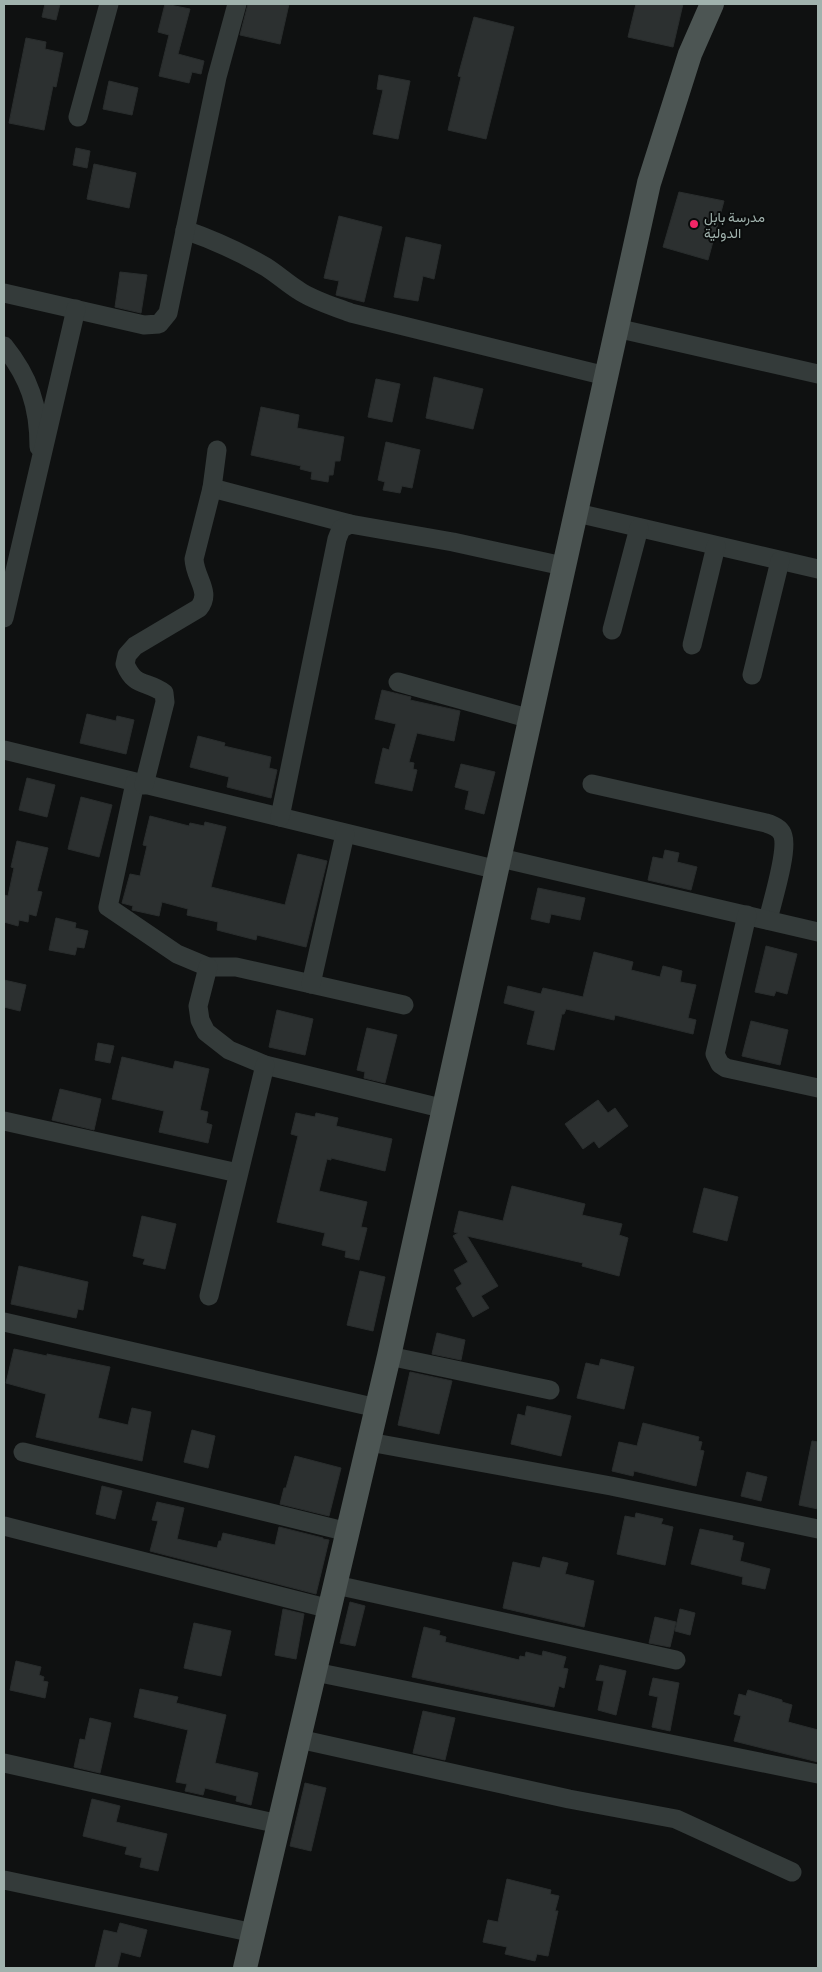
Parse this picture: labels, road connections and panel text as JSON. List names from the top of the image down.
{
  "places": ["مدرسة بابل الدولية"]
}
